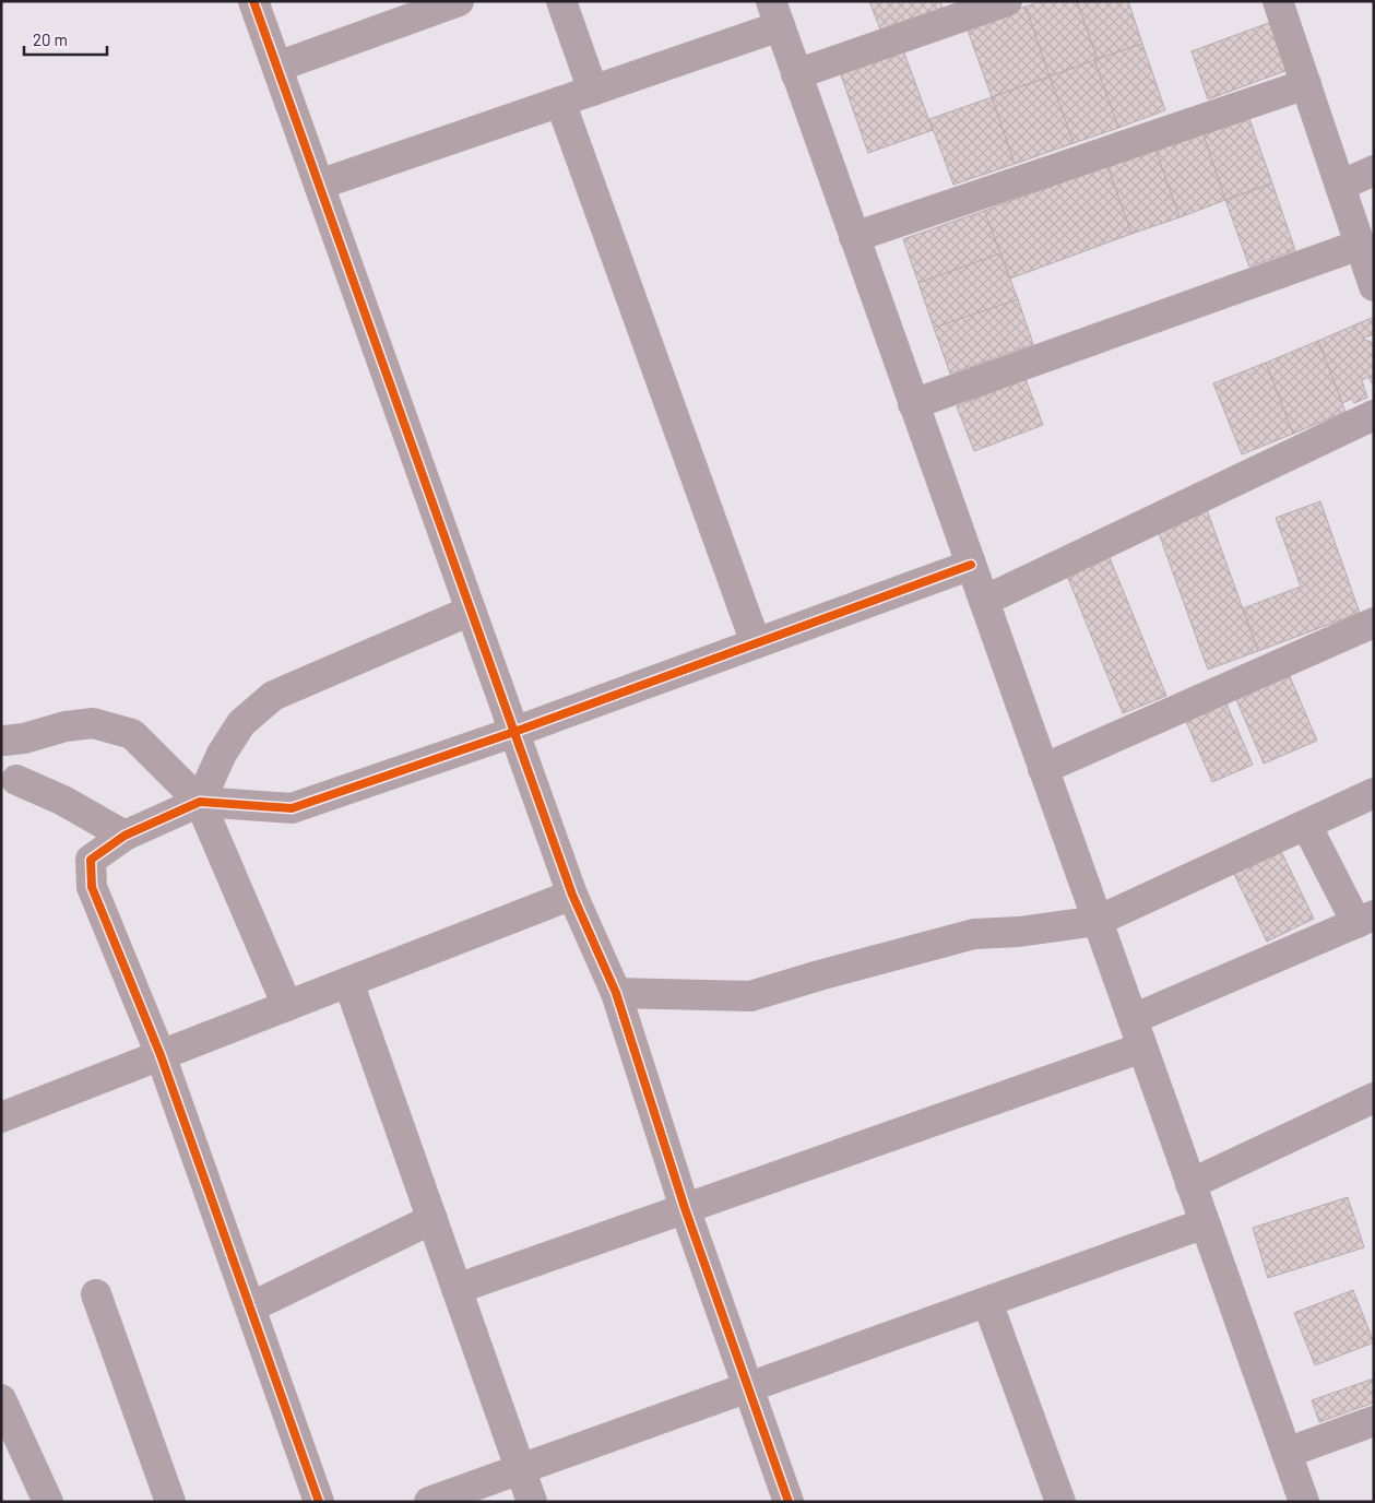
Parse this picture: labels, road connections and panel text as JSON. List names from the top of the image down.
{
  "scale_bar": "20 m"
}
